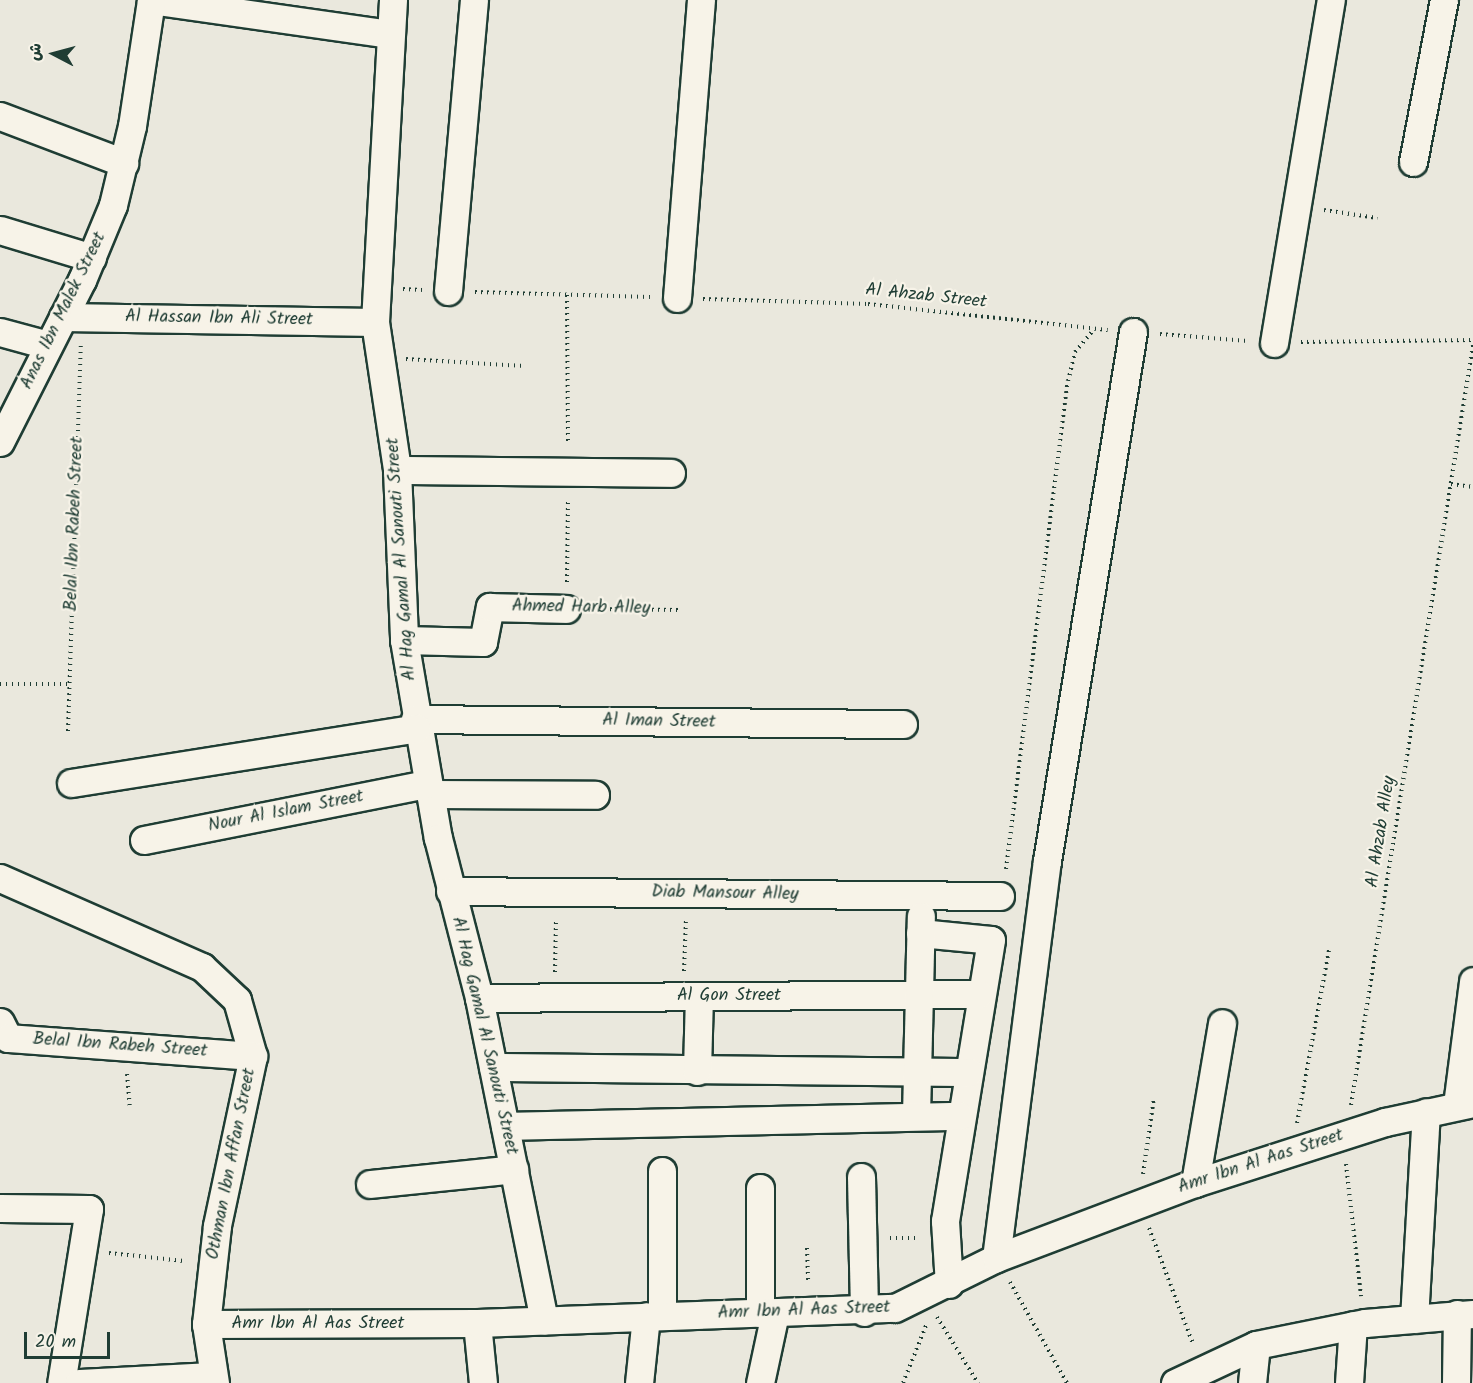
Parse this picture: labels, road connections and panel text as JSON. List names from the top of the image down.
{
  "streets": {
    "street": [
      "Anas Ibn Malek Street",
      "Al Hassan Ibn Ali Street",
      "Belal Ibn Rabeh Street",
      "Al Hag Gamal Al Sanouti Street",
      "Ahmed Harb Alley",
      "Al Iman Street",
      "Nour Al Islam Street",
      "Diab Mansour Alley",
      "Al Gon Street",
      "Amr Ibn Al Aas Street",
      "Othman Ibn Affan Street"
    ],
    "path": ["Al Ahzab Street", "Al Ahzab Alley"]
  },
  "crossings": [
    ["Al Ahzab Street", "Al Hag Gamal Al Sanouti Street"],
    ["Anas Ibn Malek Street", "Al Hassan Ibn Ali Street"],
    ["Anas Ibn Malek Street", "Belal Ibn Rabeh Street"],
    ["Al Hassan Ibn Ali Street", "Belal Ibn Rabeh Street"],
    ["Al Hassan Ibn Ali Street", "Al Hag Gamal Al Sanouti Street"],
    ["Belal Ibn Rabeh Street", "Othman Ibn Affan Street"],
    ["Al Hag Gamal Al Sanouti Street", "Ahmed Harb Alley"],
    ["Al Hag Gamal Al Sanouti Street", "Al Iman Street"],
    ["Al Hag Gamal Al Sanouti Street", "Nour Al Islam Street"],
    ["Al Hag Gamal Al Sanouti Street", "Diab Mansour Alley"],
    ["Al Hag Gamal Al Sanouti Street", "Al Gon Street"],
    ["Al Hag Gamal Al Sanouti Street", "Amr Ibn Al Aas Street"],
    ["Al Ahzab Alley", "Amr Ibn Al Aas Street"],
    ["Amr Ibn Al Aas Street", "Othman Ibn Affan Street"]
  ],
  "scale_bar": "20 m",
  "north": "left"
}
